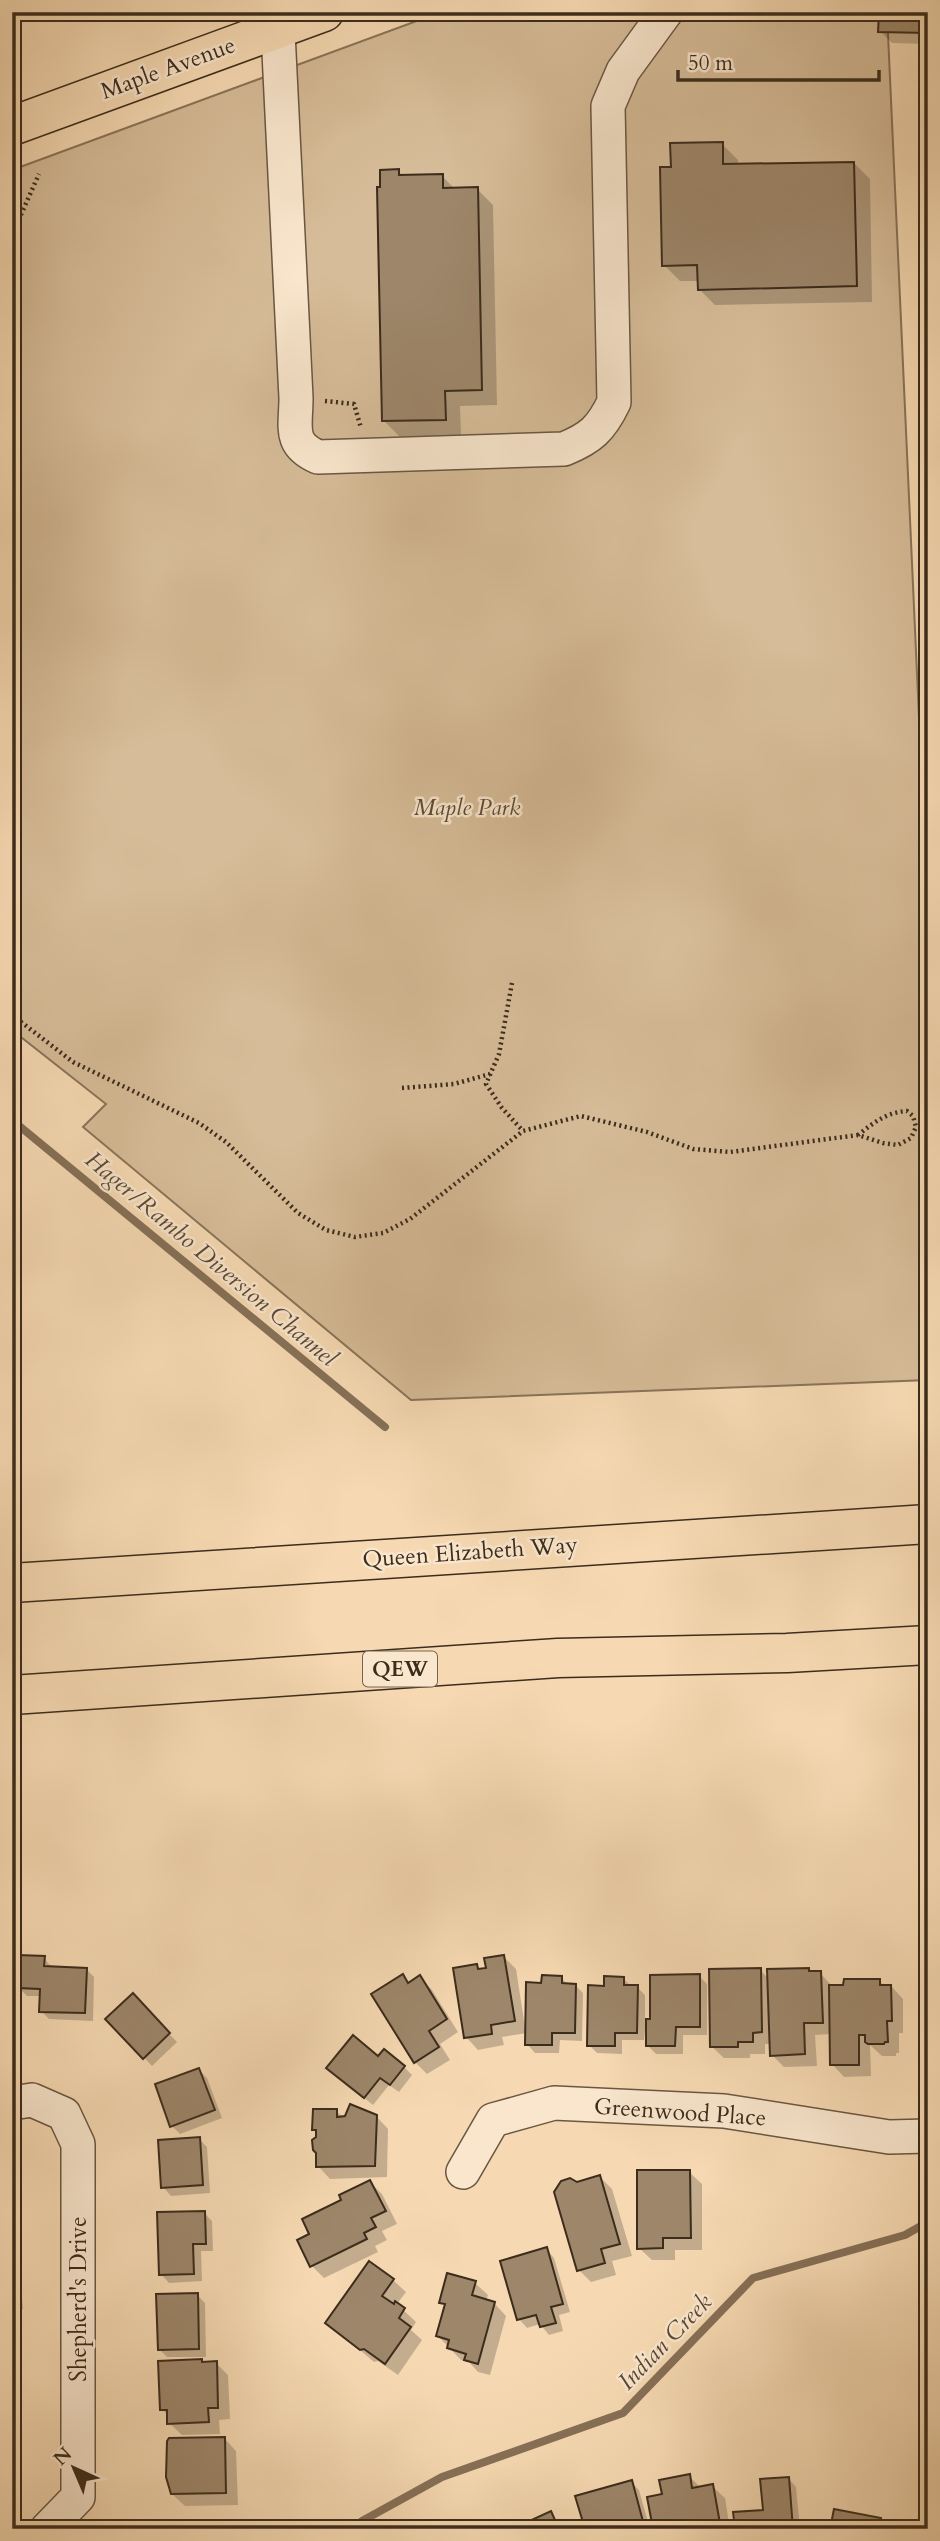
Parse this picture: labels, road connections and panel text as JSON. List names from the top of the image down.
{
  "streets": {
    "main road": ["Maple Avenue", "Queen Elizabeth Way", "QEW"],
    "street": ["Greenwood Place", "Shepherd's Drive"]
  },
  "water": ["Hager/Rambo Diversion Channel", "Indian Creek"],
  "parks": ["Maple Park"],
  "scale_bar": "50 m",
  "north": "top left"
}
